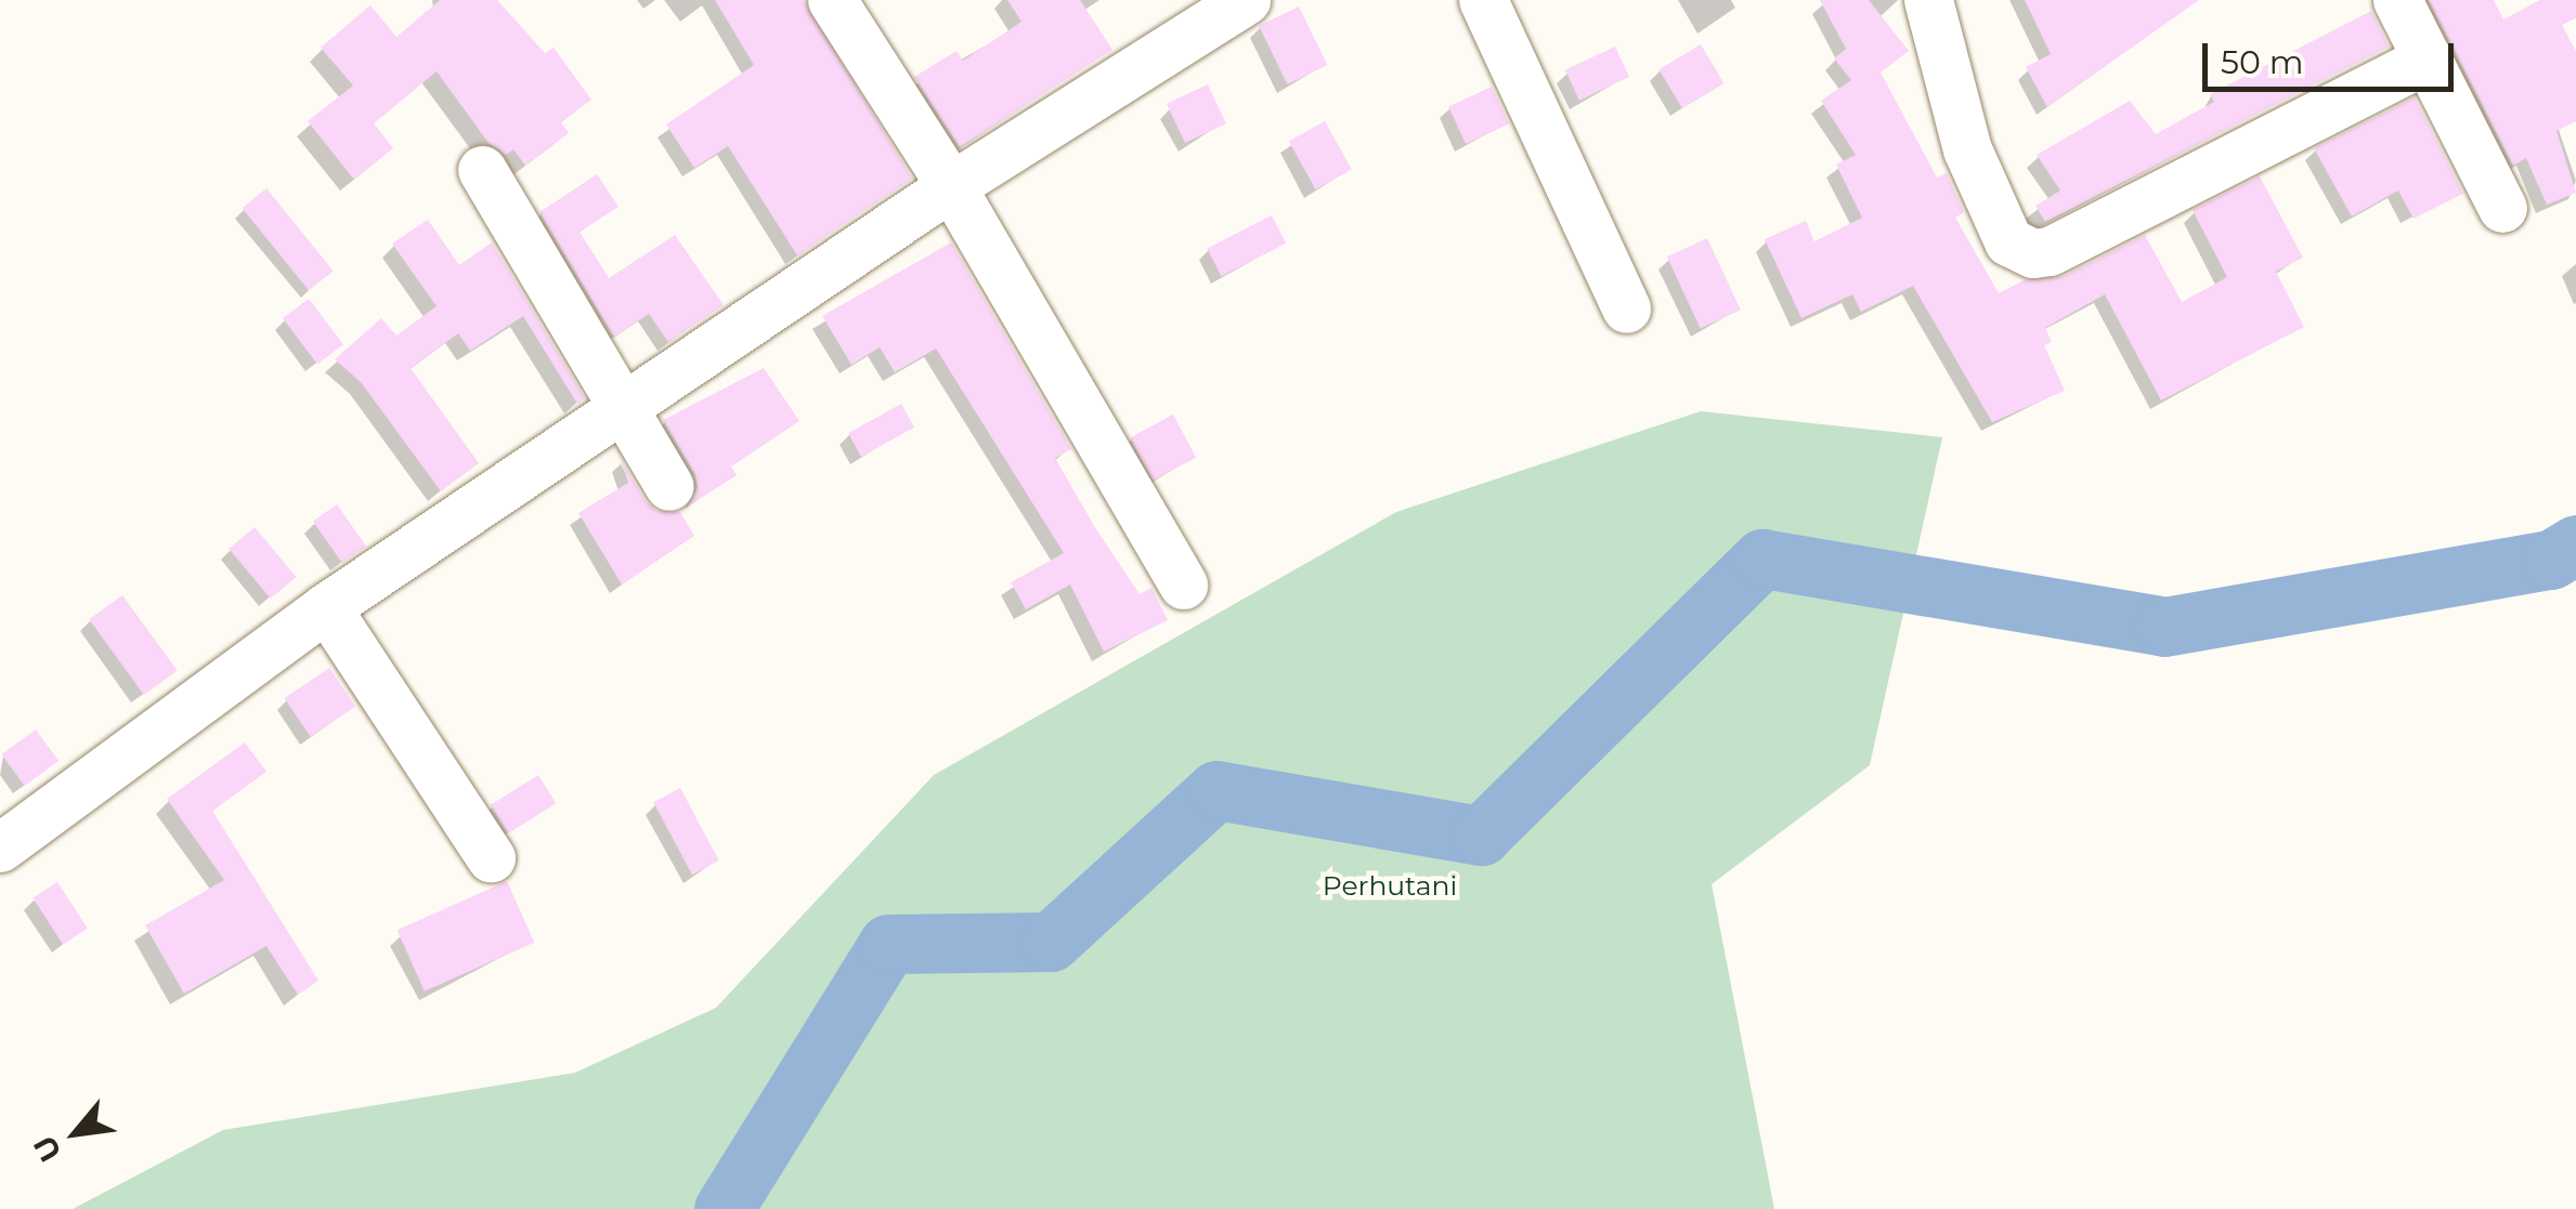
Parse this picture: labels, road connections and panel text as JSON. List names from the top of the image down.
{
  "parks": ["Perhutani"],
  "scale_bar": "50 m",
  "north": "bottom left"
}
